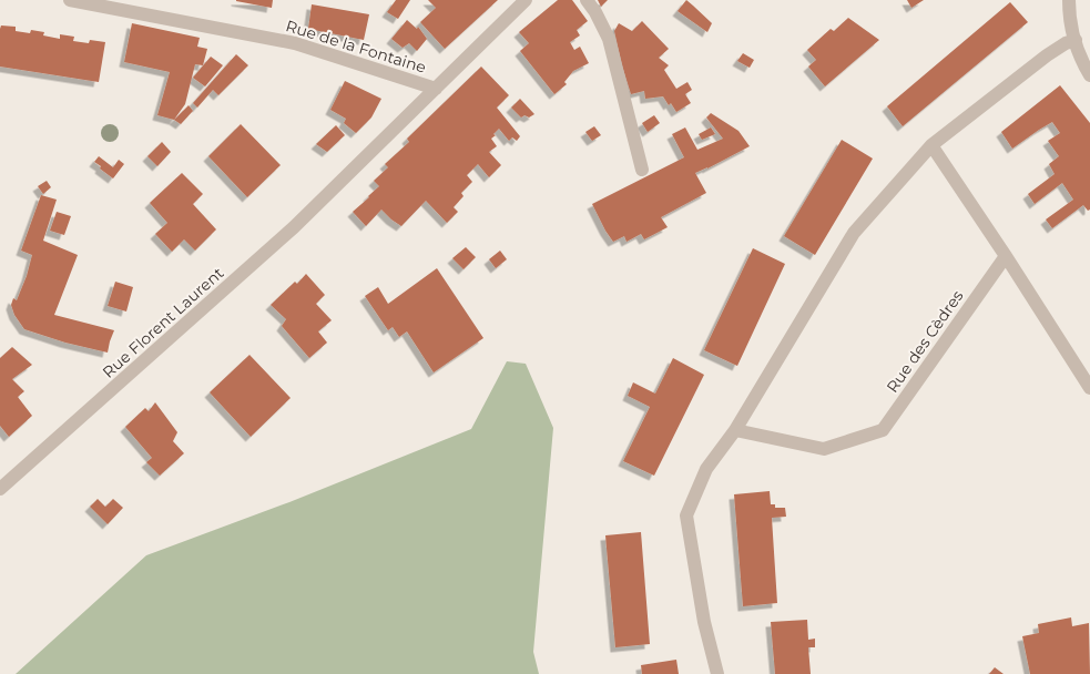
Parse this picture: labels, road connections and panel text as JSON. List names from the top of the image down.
{
  "streets": {
    "street": ["Rue de la Fontaine", "Rue Florent Laurent", "Rue des Cèdres"]
  },
  "crossings": [
    ["Rue de la Fontaine", "Rue Florent Laurent"]
  ]
}
